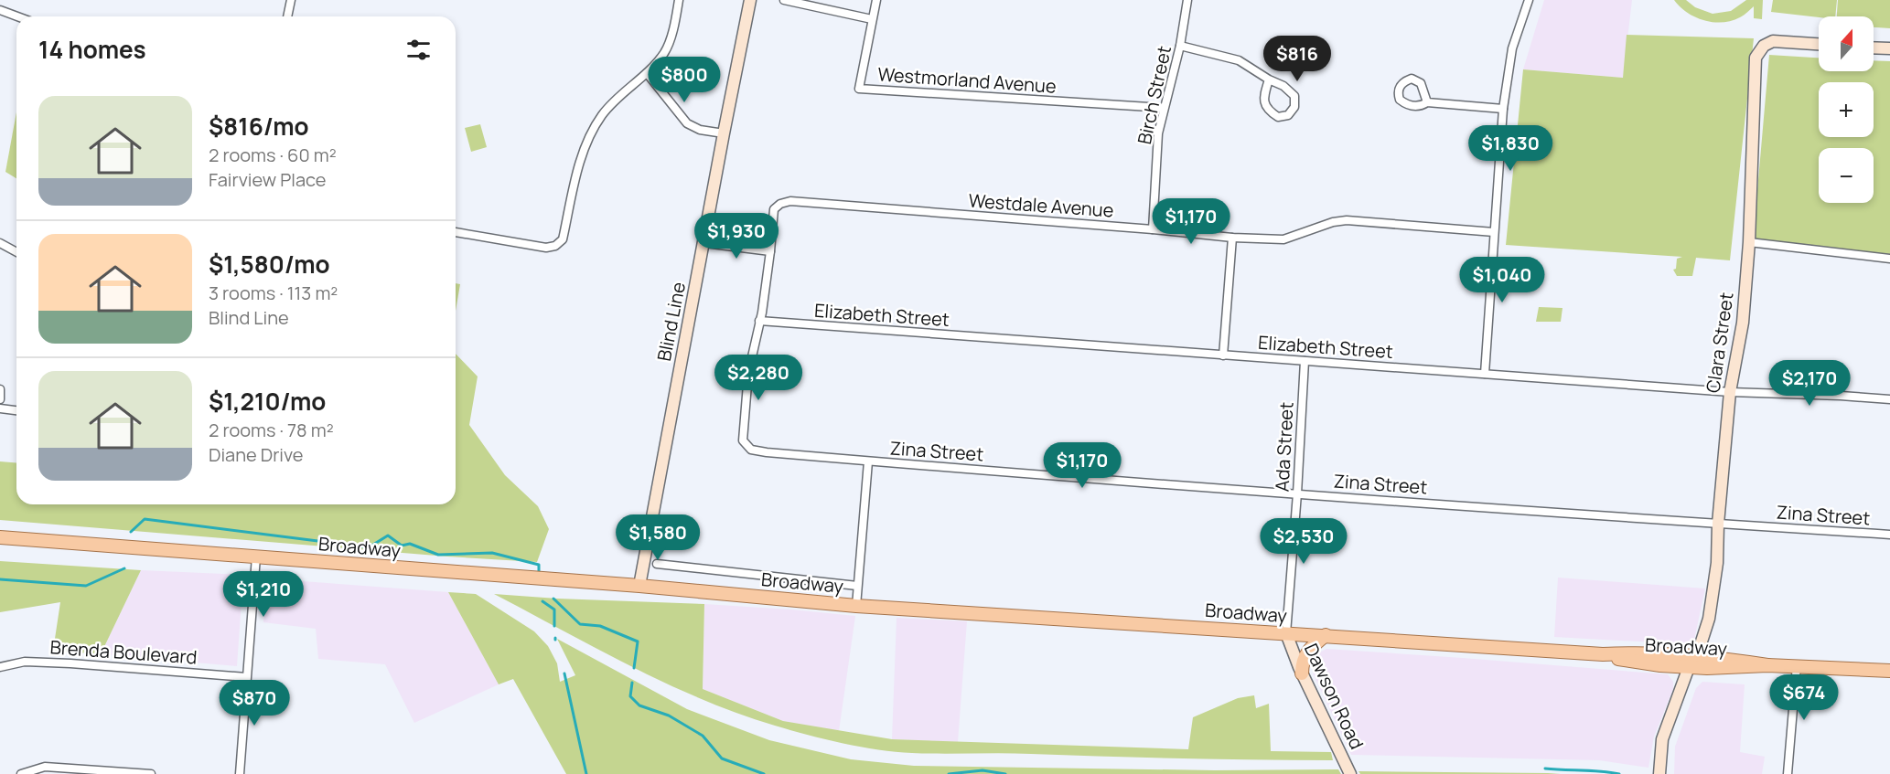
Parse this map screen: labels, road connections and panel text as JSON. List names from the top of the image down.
{
  "streets": {
    "main road": ["Broadway"],
    "street": [
      "Westmorland Avenue",
      "Birch Street",
      "Westdale Avenue",
      "Elizabeth Street",
      "Blind Line",
      "Clara Street",
      "Ada Street",
      "Zina Street",
      "Brenda Boulevard",
      "Dawson Road"
    ]
  },
  "crossings": [
    ["Westmorland Avenue", "Birch Street"],
    ["Birch Street", "Westdale Avenue"],
    ["Elizabeth Street", "Clara Street"],
    ["Elizabeth Street", "Ada Street"],
    ["Elizabeth Street", "Zina Street"],
    ["Blind Line", "Broadway"],
    ["Clara Street", "Zina Street"],
    ["Clara Street", "Broadway"],
    ["Ada Street", "Zina Street"],
    ["Ada Street", "Broadway"],
    ["Ada Street", "Dawson Road"],
    ["Broadway", "Dawson Road"]
  ],
  "north": "top",
  "page": {
    "map_buttons": ["+", "−"],
    "heading": "14 homes",
    "price": [
      "$816",
      "$800",
      "$1,830",
      "$1,170",
      "$1,930",
      "$1,040",
      "$2,280",
      "$2,170",
      "$1,170",
      "$1,580",
      "$2,530",
      "$1,210",
      "$674",
      "$870"
    ],
    "list": [
      {
        "name": "$816/mo",
        "note": "2 rooms · 60 m² · Fairview Place"
      },
      {
        "name": "$1,580/mo",
        "note": "3 rooms · 113 m² · Blind Line"
      },
      {
        "name": "$1,210/mo",
        "note": "2 rooms · 78 m² · Diane Drive"
      }
    ]
  }
}
